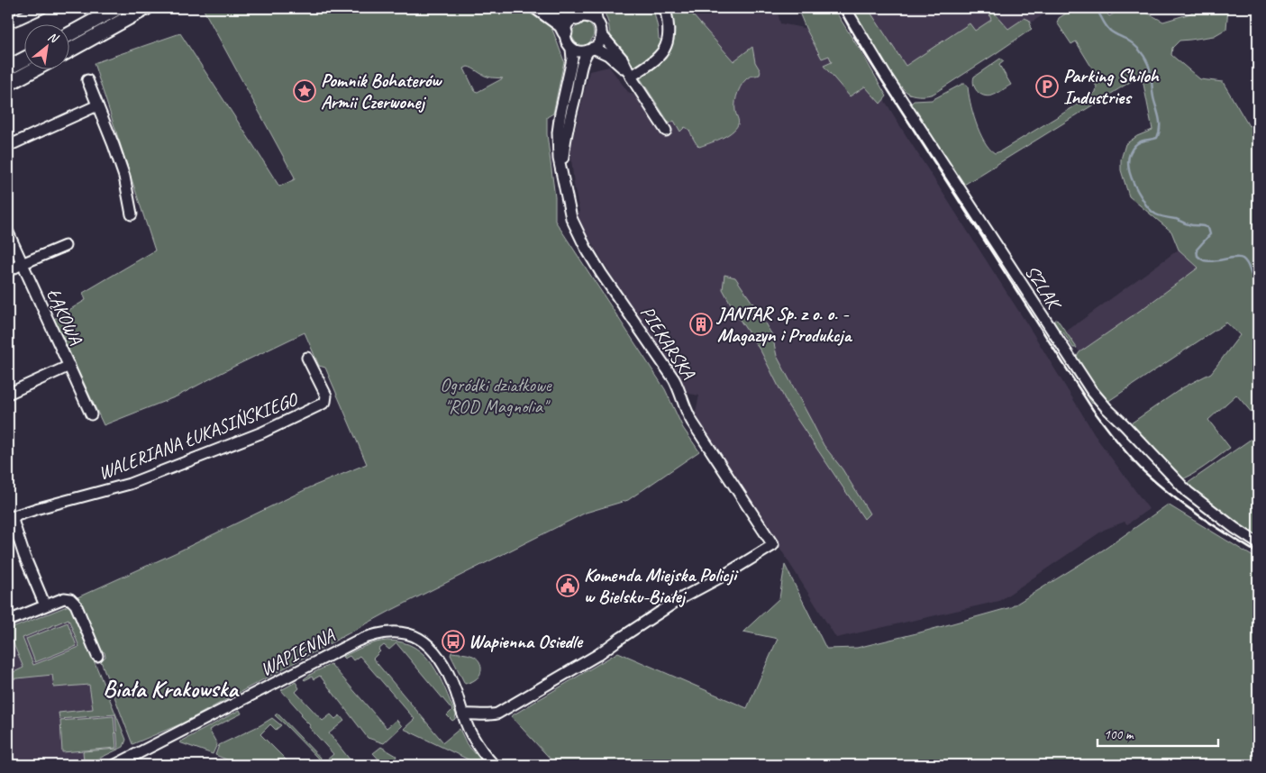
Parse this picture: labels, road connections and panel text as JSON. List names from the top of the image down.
{
  "streets": {
    "street": [
      "SZLAK",
      "ŁĄKOWA",
      "PIEKARSKA",
      "WALERIANA ŁUKASIŃSKIEGO",
      "WAPIENNA"
    ]
  },
  "crossings": [
    ["PIEKARSKA", "WAPIENNA"]
  ],
  "districts": ["Biała Krakowska"],
  "parks": ["Ogródki działkowe \"ROD Magnolia\""],
  "places": {
    "parking": ["Parking Shiloh Industries"],
    "place": ["Pomnik Bohaterów Armii Czerwonej"],
    "building": ["JANTAR Sp. z o. o. - Magazyn i Produkcja"],
    "public building": ["Komenda Miejska Policji w Bielsku-Białej"],
    "bus stop": ["Wapienna Osiedle"]
  },
  "scale_bar": "100 m",
  "north": "top right"
}
